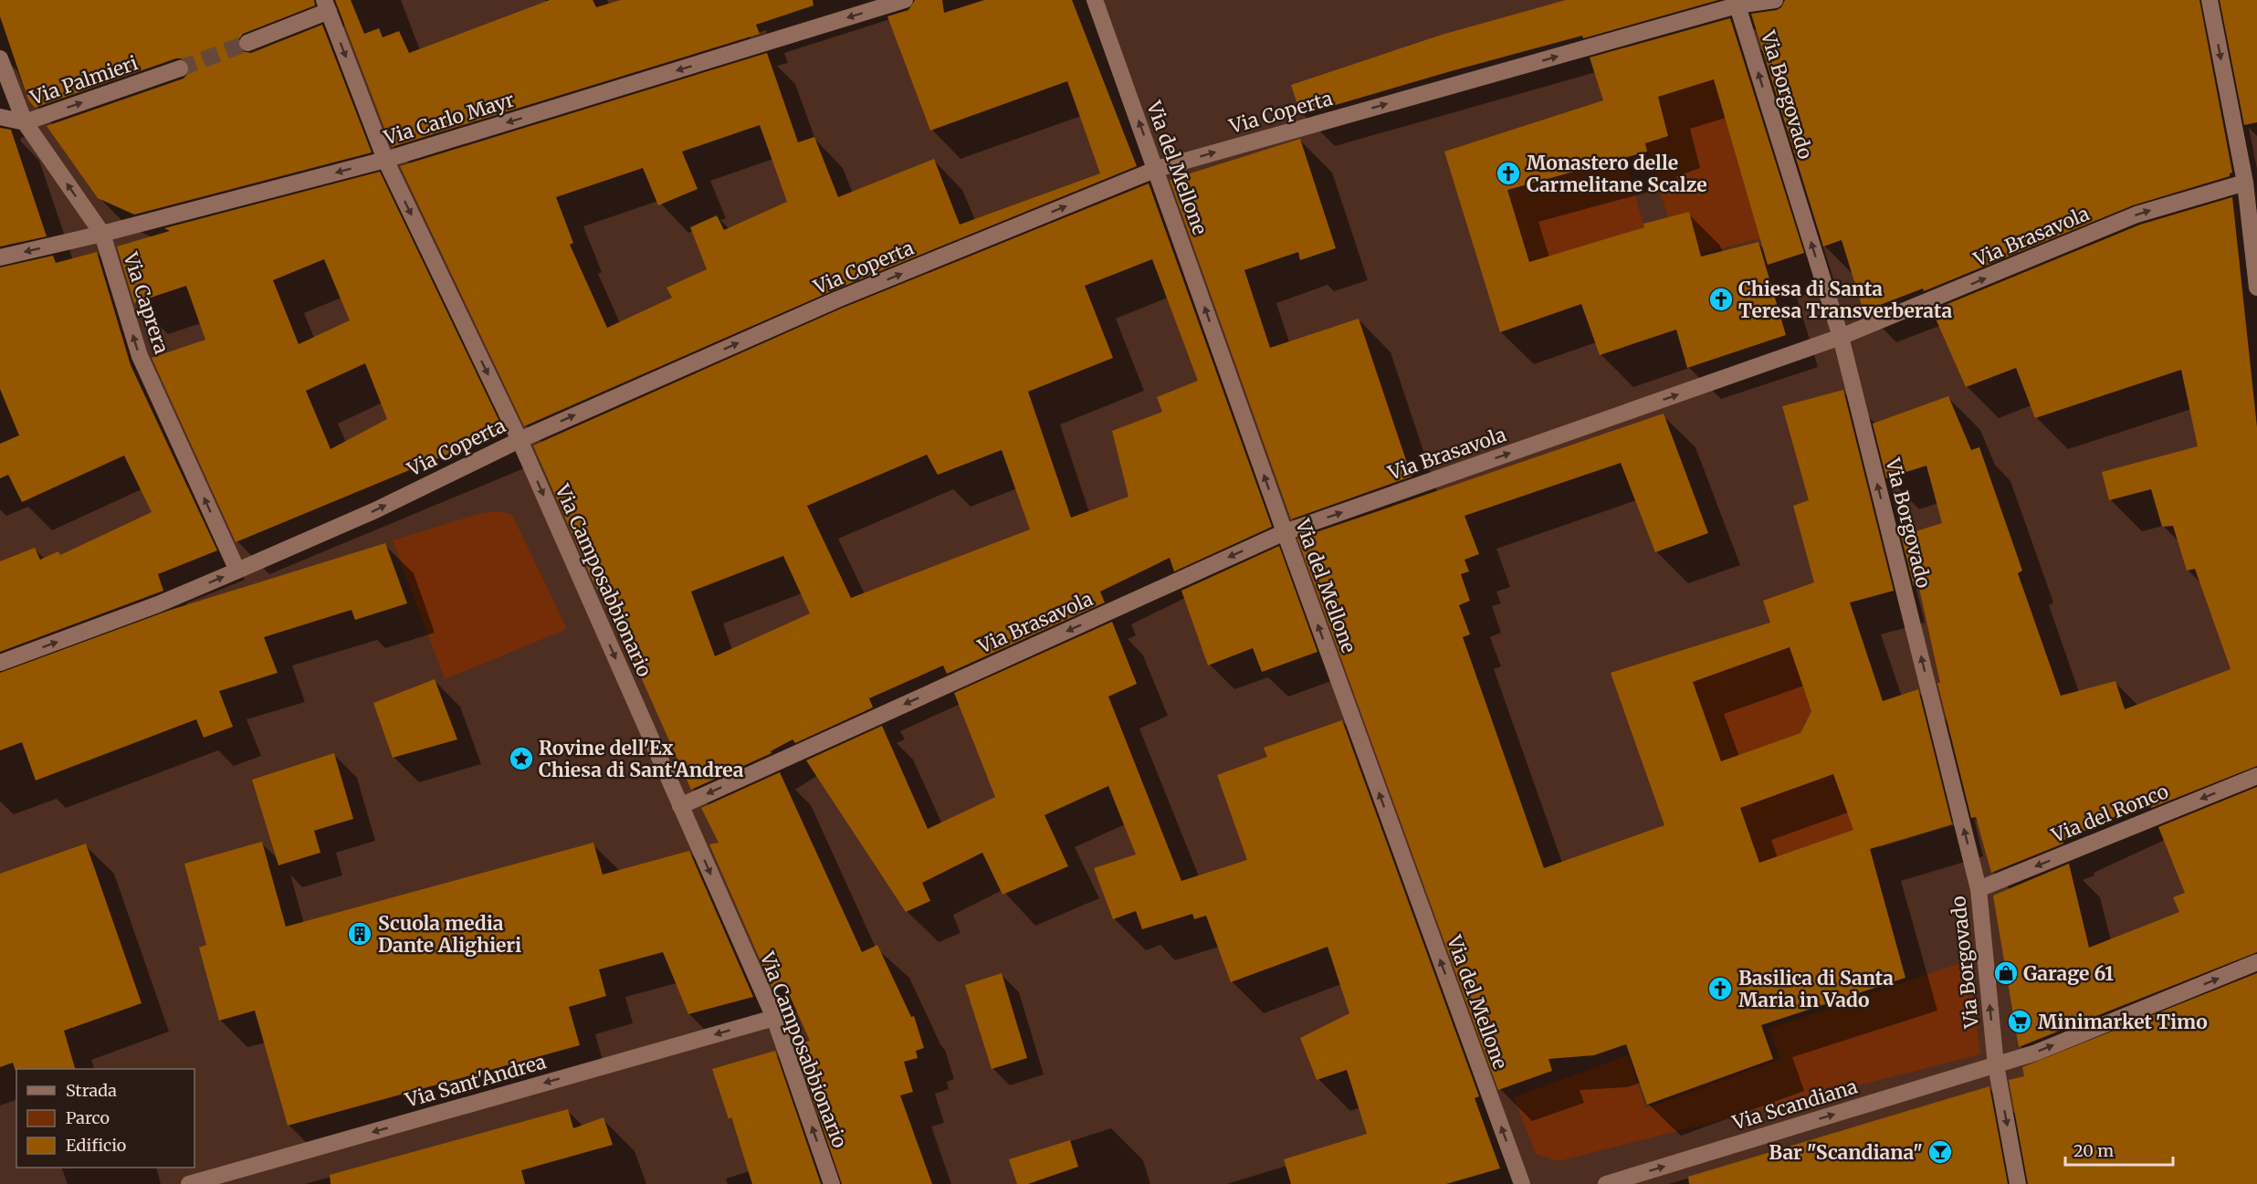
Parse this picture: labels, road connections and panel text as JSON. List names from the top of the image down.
{
  "streets": {
    "street": [
      "Via Palmieri",
      "Via Borgovado",
      "Via Coperta",
      "Via Carlo Mayr",
      "Via del Mellone",
      "Via Brasavola",
      "Via Caprera",
      "Via Camposabbionario",
      "Via del Ronco",
      "Via Sant'Andrea",
      "Via Scandiana"
    ]
  },
  "crossings": [
    ["Via Palmieri", "Via Caprera"],
    ["Via Borgovado", "Via Coperta"],
    ["Via Borgovado", "Via Brasavola"],
    ["Via Borgovado", "Via del Ronco"],
    ["Via Borgovado", "Via Scandiana"],
    ["Via Coperta", "Via del Mellone"],
    ["Via Coperta", "Via Caprera"],
    ["Via Coperta", "Via Camposabbionario"],
    ["Via Carlo Mayr", "Via Caprera"],
    ["Via Carlo Mayr", "Via Camposabbionario"],
    ["Via del Mellone", "Via Brasavola"],
    ["Via Brasavola", "Via Camposabbionario"],
    ["Via Camposabbionario", "Via Sant'Andrea"]
  ],
  "one_way": [
    "Via Palmieri",
    "Via Coperta",
    "Via Carlo Mayr",
    "Via del Mellone",
    "Via Caprera",
    "Via del Ronco",
    "Via Sant'Andrea",
    "Via Scandiana"
  ],
  "places": {
    "church": ["Monastero delle Carmelitane Scalze", "Chiesa di Santa Teresa Transverberata", "Basilica di Santa Maria in Vado"],
    "place": ["Rovine dell'Ex Chiesa di Sant'Andrea"],
    "building": ["Scuola media Dante Alighieri"],
    "shop": ["Garage 61"],
    "supermarket": ["Minimarket Timo"],
    "bar": ["Bar \"Scandiana\""]
  },
  "legend": ["Strada", "Parco", "Edificio"],
  "scale_bar": "20 m"
}
